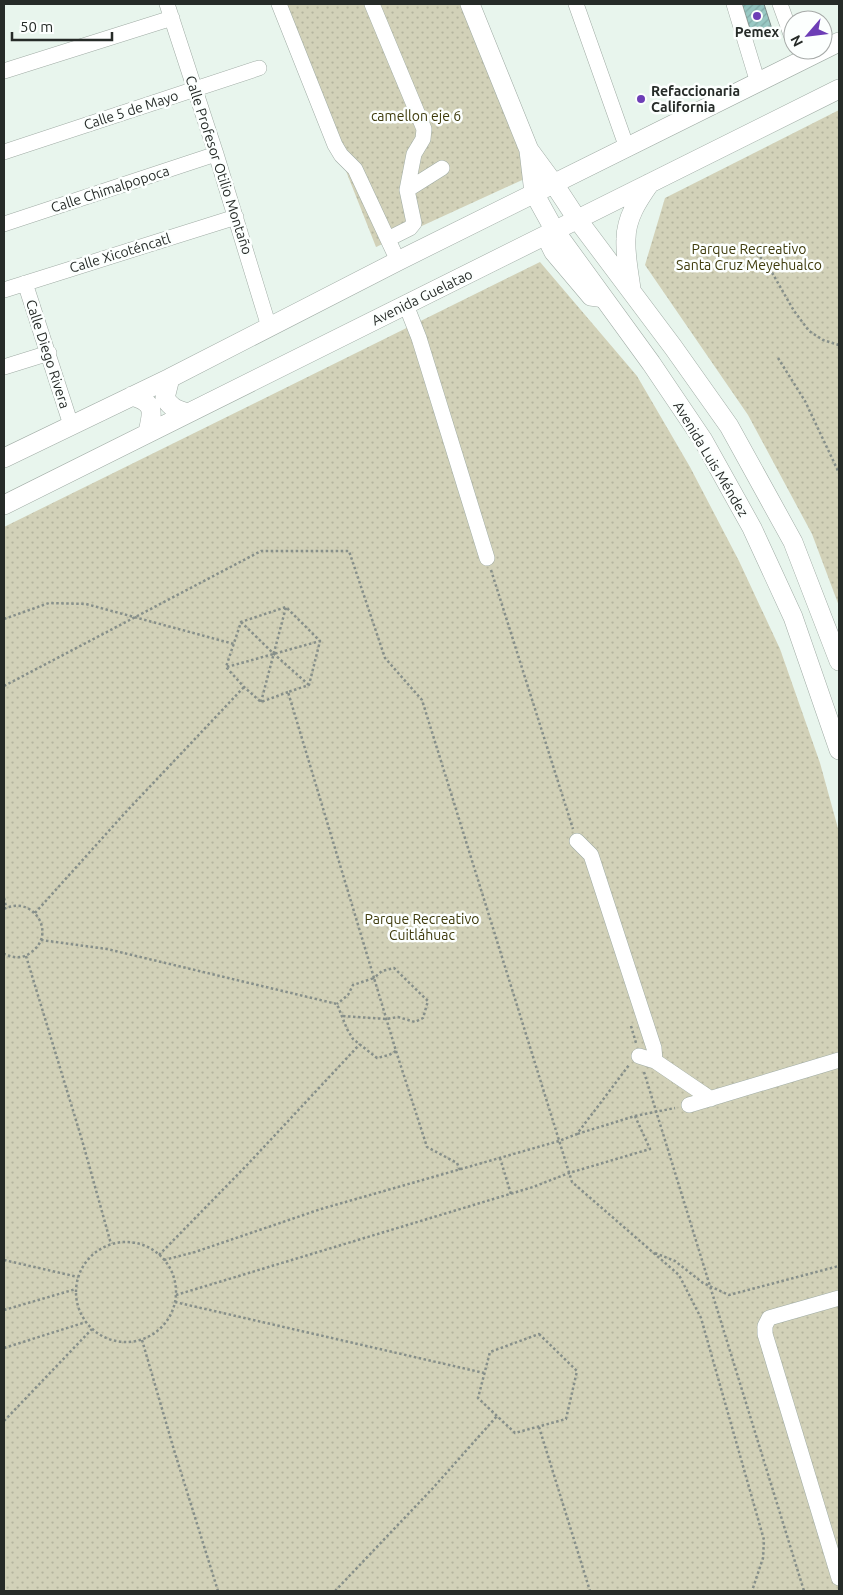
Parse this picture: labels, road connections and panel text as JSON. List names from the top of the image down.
{
  "streets": {
    "main road": ["Avenida Guelatao", "Avenida Luis Méndez"],
    "street": [
      "Calle 5 de Mayo",
      "Calle Profesor Otilio Montaño",
      "Calle Chimalpopoca",
      "Calle Xicoténcatl",
      "Calle Diego Rivera"
    ]
  },
  "crossings": [
    ["Calle 5 de Mayo", "Calle Profesor Otilio Montaño"],
    ["Calle Profesor Otilio Montaño", "Calle Chimalpopoca"],
    ["Calle Profesor Otilio Montaño", "Calle Xicoténcatl"],
    ["Calle Xicoténcatl", "Calle Diego Rivera"],
    ["Avenida Guelatao", "Avenida Luis Méndez"]
  ],
  "parks": ["camellon eje 6", "Parque Recreativo Santa Cruz Meyehualco", "Parque Recreativo Cuitláhuac"],
  "places": ["Pemex", "Refaccionaria California"],
  "scale_bar": "50 m",
  "north": "bottom left"
}
